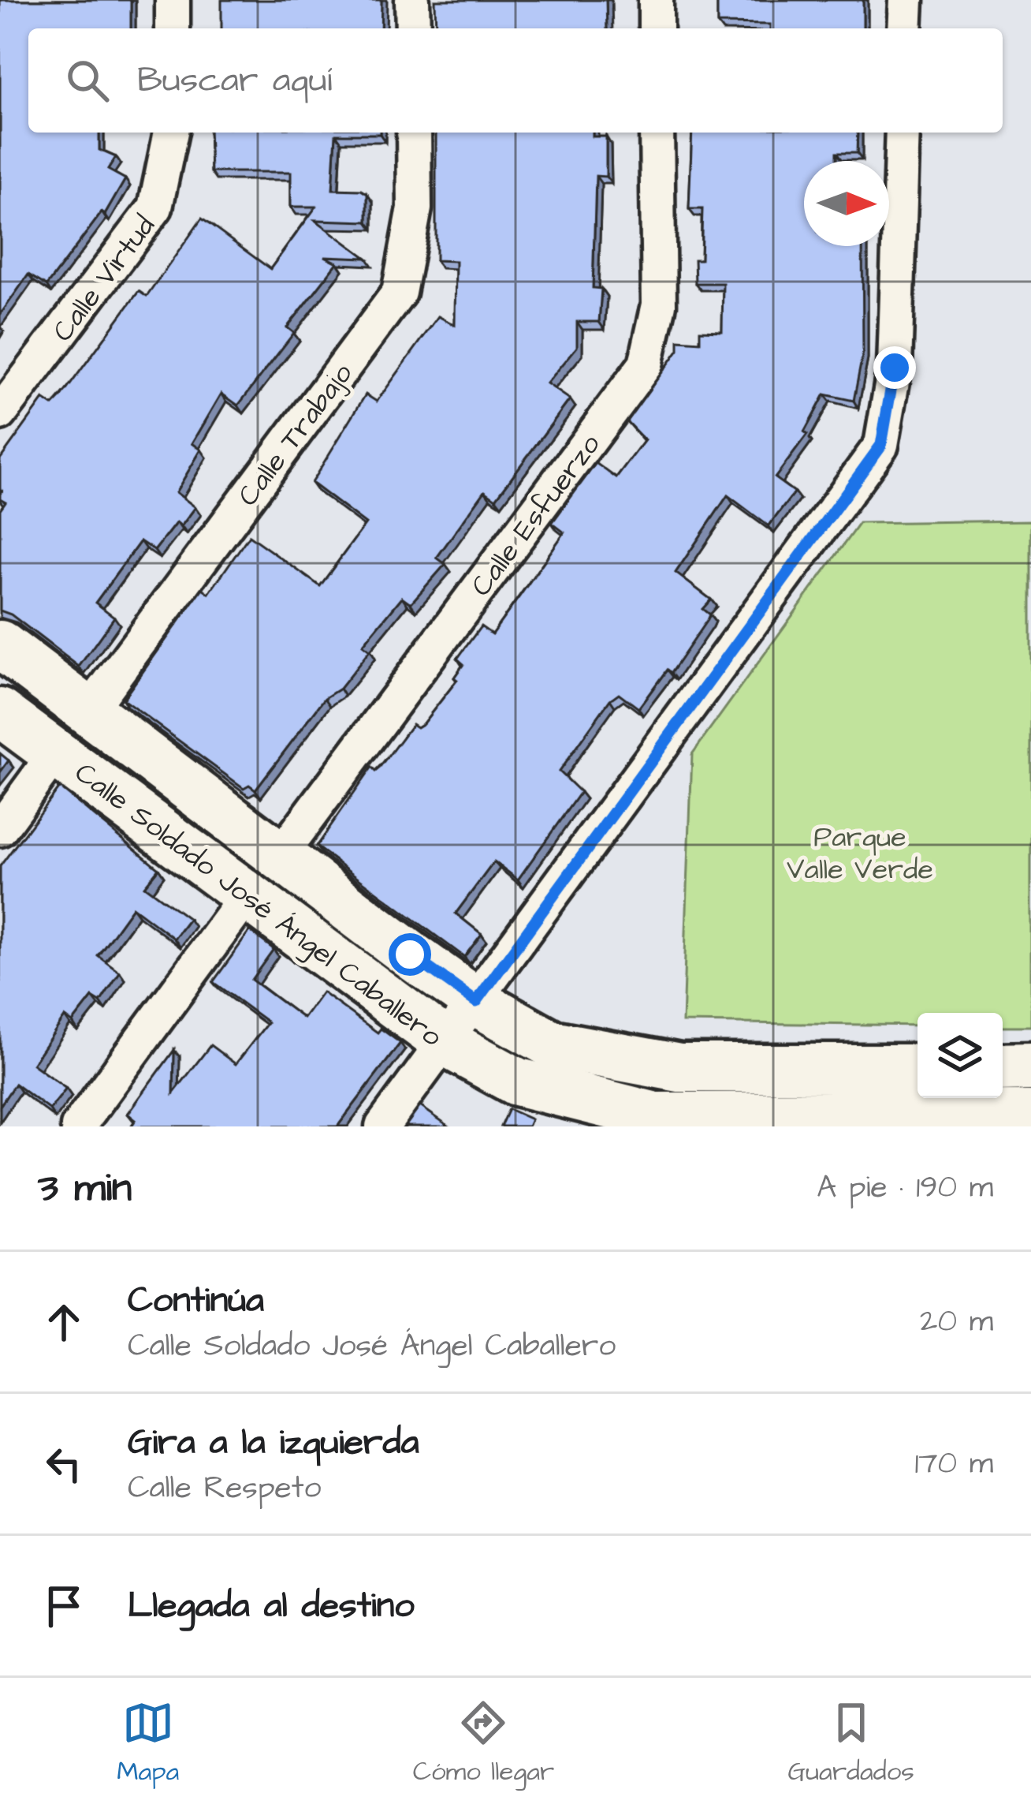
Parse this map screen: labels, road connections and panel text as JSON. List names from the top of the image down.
{
  "streets": {
    "street": [
      "Calle Virtud",
      "Calle Trabajo",
      "Calle Esfuerzo",
      "Calle Soldado José Ángel Caballero"
    ]
  },
  "crossings": [
    ["Calle Trabajo", "Calle Soldado José Ángel Caballero"],
    ["Calle Esfuerzo", "Calle Soldado José Ángel Caballero"]
  ],
  "parks": ["Parque Valle Verde"],
  "north": "right",
  "page": {
    "search": "Buscar aquí",
    "heading": ["3 min", "A pie · 190 m"],
    "list": [
      ["Continúa", "Calle Soldado José Ángel Caballero", "20 m"],
      ["Gira a la izquierda", "Calle Respeto", "170 m"],
      "Llegada al destino"
    ],
    "nav": ["Mapa", "Cómo llegar", "Guardados"]
  }
}
